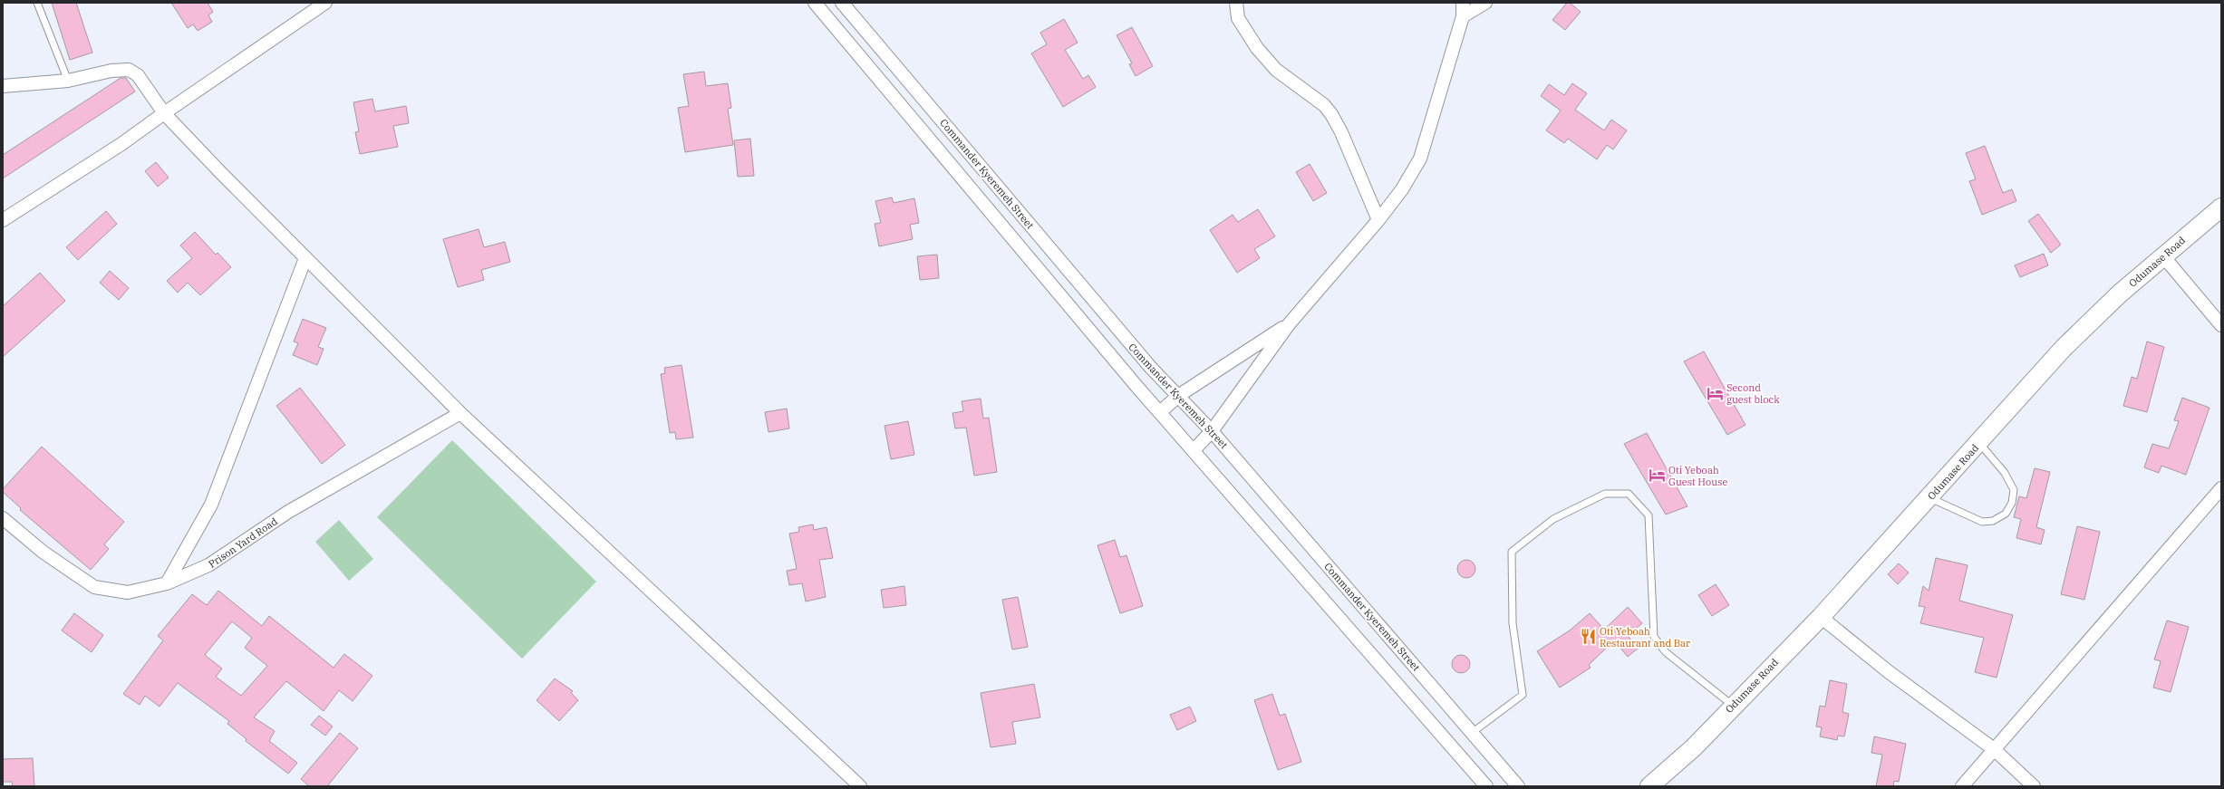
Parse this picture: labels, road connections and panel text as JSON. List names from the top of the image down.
{
  "streets": {
    "main road": ["Odumase Road"],
    "street": ["Commander Kyeremeh Street", "Prison Yard Road"]
  },
  "places": {
    "hotel": ["Second guest block", "Oti Yeboah Guest House"],
    "restaurant": ["Oti Yeboah Restaurant and Bar"]
  }
}
